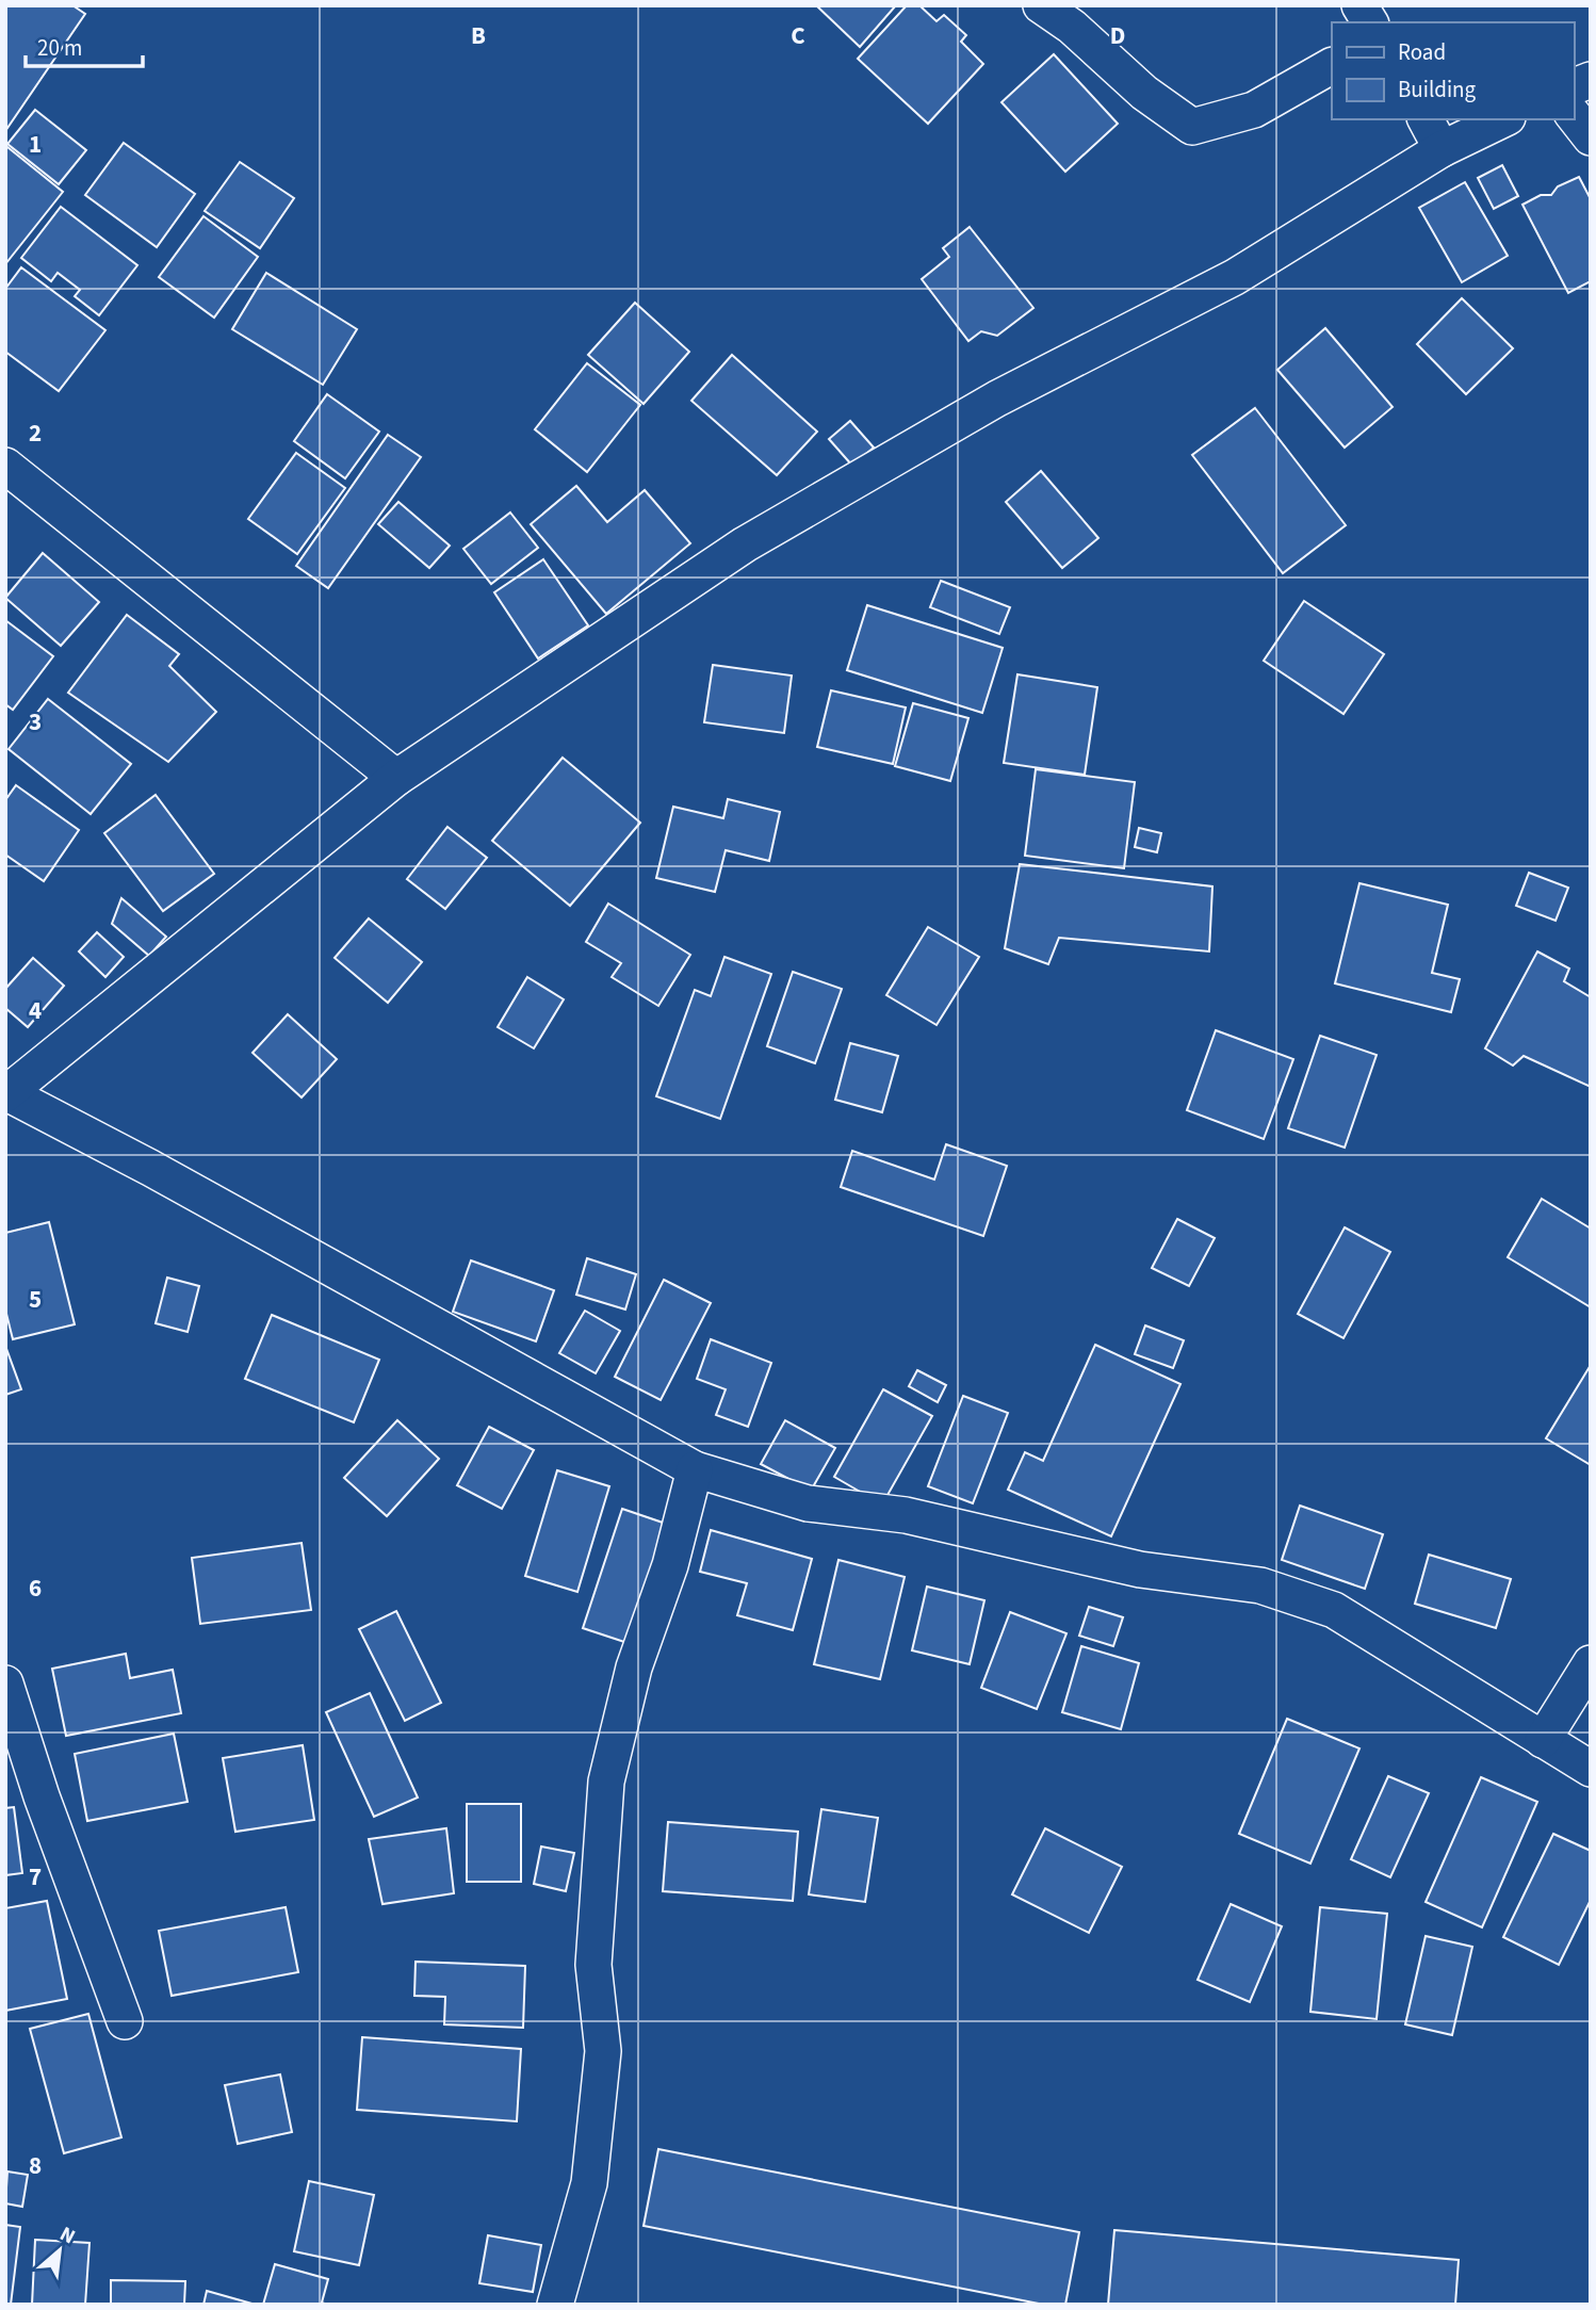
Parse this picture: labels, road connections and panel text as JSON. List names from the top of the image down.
{
  "legend": ["Road", "Building"],
  "scale_bar": "20 m",
  "north": "top right",
  "grid": {
    "columns": ["B", "C", "D"],
    "rows": [
      "1",
      "2",
      "3",
      "4",
      "5",
      "6",
      "7",
      "8"
    ]
  }
}
